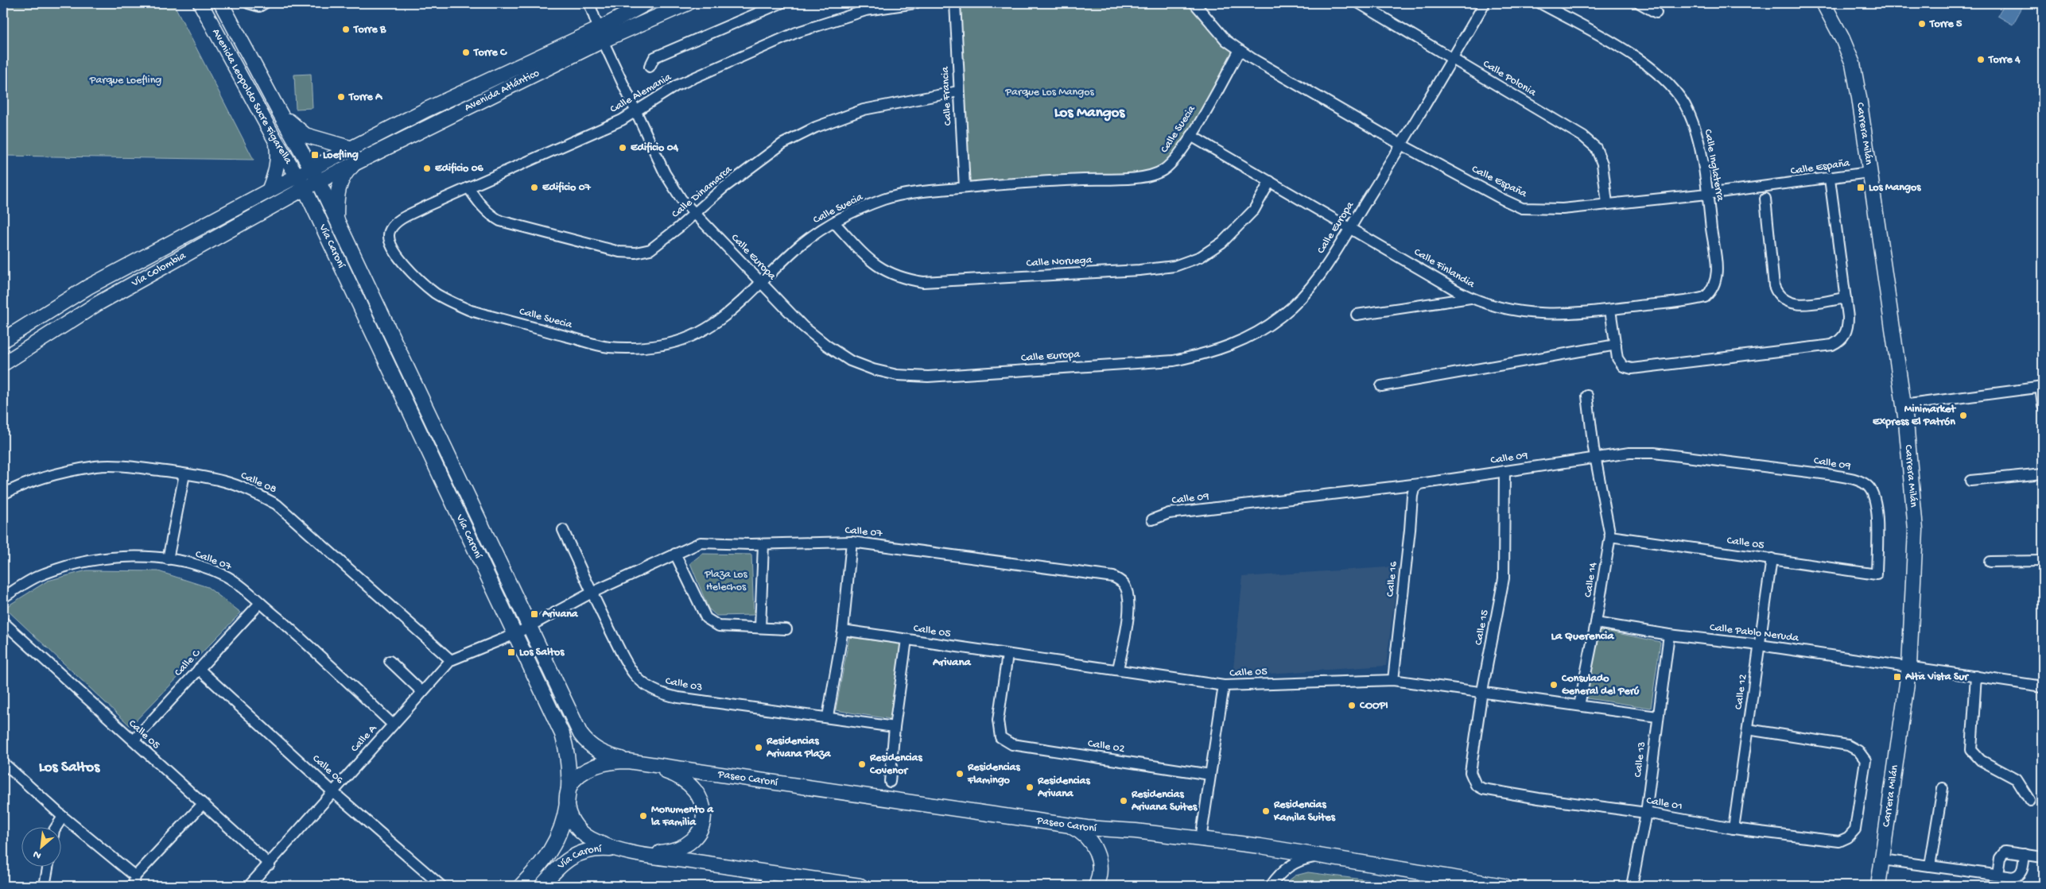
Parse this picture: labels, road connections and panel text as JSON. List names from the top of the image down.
{
  "streets": {
    "main road": [
      "Avenida Atlántico",
      "Avenida Leopoldo Sucre Figarella",
      "Carrera Milán",
      "Vía Caroní",
      "Vía Colombia",
      "Paseo Caroní"
    ],
    "street": [
      "Calle Polonia",
      "Calle Alemania",
      "Calle Francia",
      "Calle Suecia",
      "Calle Inglaterra",
      "Calle España",
      "Calle Dinamarca",
      "Calle Europa",
      "Calle Noruega",
      "Calle Finlandia",
      "Calle 09",
      "Calle 08",
      "Calle 07",
      "Calle 05",
      "Calle 16",
      "Calle 14",
      "Calle 15",
      "Calle Pablo Neruda",
      "Calle C",
      "Calle 03",
      "Calle 12",
      "Calle A",
      "Calle 02",
      "Calle 13",
      "Calle 06",
      "Calle 01"
    ]
  },
  "crossings": [
    ["Calle Polonia", "Calle España"],
    ["Calle Polonia", "Calle Europa"],
    ["Avenida Atlántico", "Avenida Leopoldo Sucre Figarella"],
    ["Avenida Atlántico", "Calle Europa"],
    ["Avenida Atlántico", "Vía Caroní"],
    ["Avenida Atlántico", "Vía Colombia"],
    ["Calle Alemania", "Calle Suecia"],
    ["Calle Alemania", "Calle Dinamarca"],
    ["Calle Alemania", "Calle Europa"],
    ["Avenida Leopoldo Sucre Figarella", "Vía Caroní"],
    ["Avenida Leopoldo Sucre Figarella", "Vía Colombia"],
    ["Calle Francia", "Calle Suecia"],
    ["Calle Francia", "Calle Dinamarca"],
    ["Calle Suecia", "Calle España"],
    ["Calle Suecia", "Calle Europa"],
    ["Calle Suecia", "Calle Noruega"],
    ["Calle Suecia", "Calle Finlandia"],
    ["Carrera Milán", "Calle España"],
    ["Carrera Milán", "Calle Pablo Neruda"],
    ["Calle Inglaterra", "Calle España"],
    ["Calle Inglaterra", "Calle Finlandia"],
    ["Calle España", "Calle Europa"],
    ["Calle Dinamarca", "Calle Europa"],
    ["Calle Europa", "Calle Finlandia"],
    ["Vía Caroní", "Vía Colombia"],
    ["Vía Caroní", "Calle 07"],
    ["Vía Caroní", "Calle A"],
    ["Vía Caroní", "Paseo Caroní"],
    ["Calle Noruega", "Calle Finlandia"],
    ["Calle 09", "Calle 05"],
    ["Calle 09", "Calle 16"],
    ["Calle 09", "Calle 14"],
    ["Calle 09", "Calle 15"],
    ["Calle 08", "Calle A"],
    ["Calle 07", "Calle 05"],
    ["Calle 07", "Calle C"],
    ["Calle 07", "Calle 03"],
    ["Calle 07", "Calle A"],
    ["Calle 05", "Calle 16"],
    ["Calle 05", "Calle 14"],
    ["Calle 05", "Calle 15"],
    ["Calle 05", "Calle C"],
    ["Calle 05", "Calle 12"],
    ["Calle 05", "Calle A"],
    ["Calle 05", "Calle 02"],
    ["Calle 05", "Calle 13"],
    ["Calle 14", "Calle Pablo Neruda"],
    ["Calle 15", "Calle 01"],
    ["Calle Pablo Neruda", "Calle 12"],
    ["Calle Pablo Neruda", "Calle 13"],
    ["Calle C", "Calle 06"],
    ["Calle 12", "Calle 01"],
    ["Calle A", "Calle 06"],
    ["Calle 13", "Calle 01"]
  ],
  "districts": [
    "Los Mangos",
    "La Querencia",
    "Arivana",
    "Los Saltos"
  ],
  "parks": ["Parque Loefling", "Parque Los Mangos", "Plaza Los Helechos"],
  "places": {
    "other": [
      "Torre 5",
      "Torre B",
      "Torre C",
      "Torre 4",
      "Torre A",
      "Edificio 04",
      "Edificio 06",
      "Edificio 07",
      "Minimarket Express El Patrón",
      "Consulado General del Perú",
      "COOPI",
      "Residencias Arivana Plaza",
      "Residencias Covenor",
      "Residencias Flamingo",
      "Residencias Arivana",
      "Residencias Arivana Suites",
      "Residencias Kamila Suites",
      "Monumento a la Familia"
    ],
    "transit": [
      "Loefling",
      "Los Mangos",
      "Arivana",
      "Los Saltos",
      "Alta Vista Sur"
    ]
  },
  "north": "bottom left"
}
